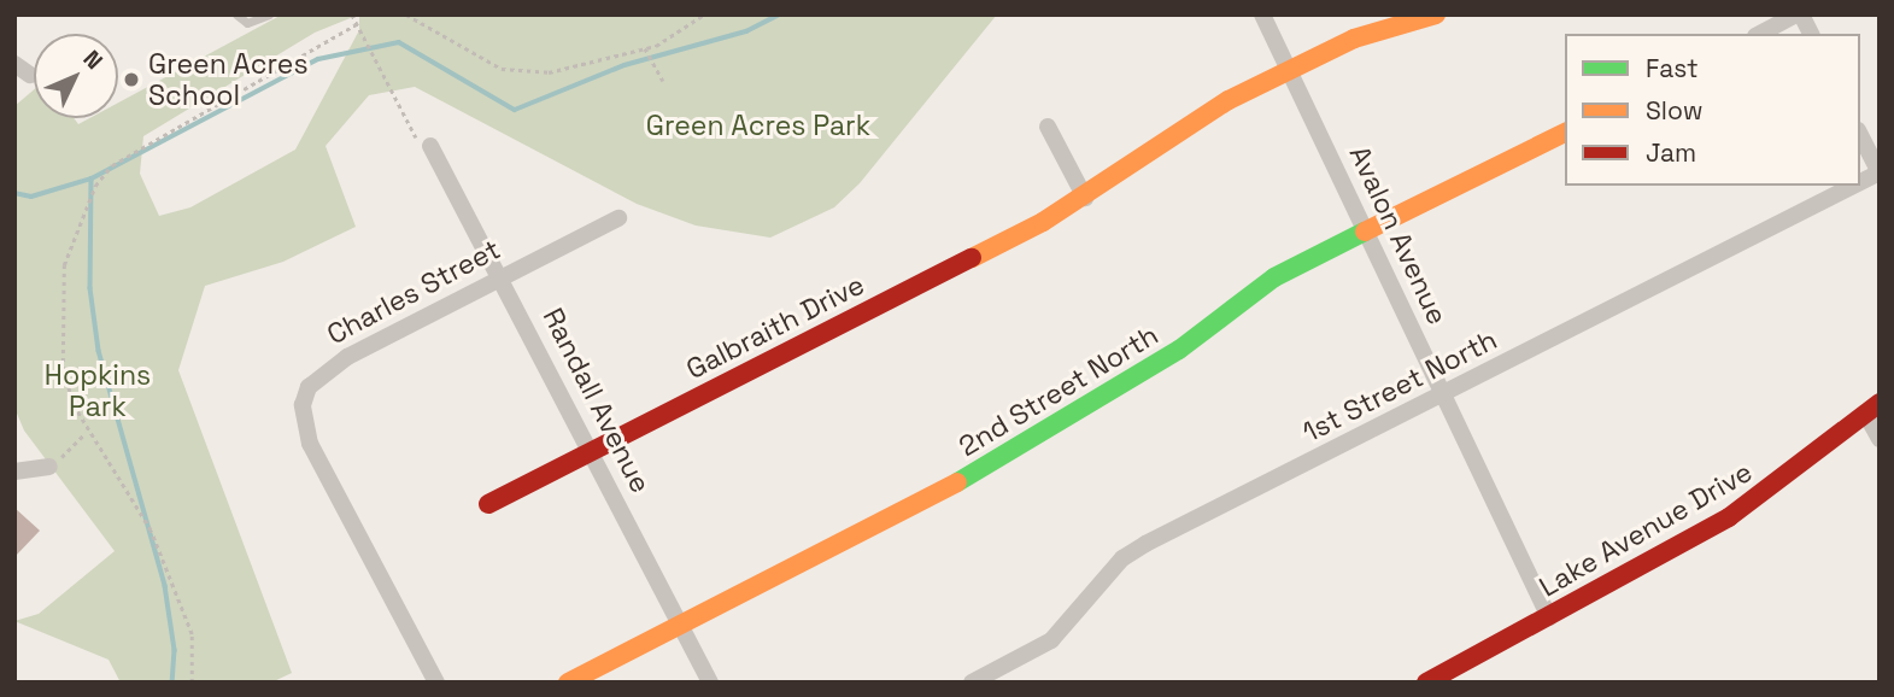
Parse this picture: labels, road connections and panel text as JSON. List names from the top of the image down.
{
  "streets": {
    "street": [
      "Avalon Avenue",
      "Charles Street",
      "Galbraith Drive",
      "1st Street North",
      "2nd Street North",
      "Randall Avenue",
      "Lake Avenue Drive"
    ]
  },
  "crossings": [
    ["Avalon Avenue", "Galbraith Drive"],
    ["Avalon Avenue", "1st Street North"],
    ["Avalon Avenue", "2nd Street North"],
    ["Avalon Avenue", "Lake Avenue Drive"],
    ["Charles Street", "Randall Avenue"],
    ["Galbraith Drive", "Randall Avenue"],
    ["2nd Street North", "Randall Avenue"]
  ],
  "parks": ["Green Acres Park", "Hopkins Park"],
  "places": ["Green Acres School"],
  "legend": ["Fast", "Slow", "Jam"],
  "north": "top right"
}
